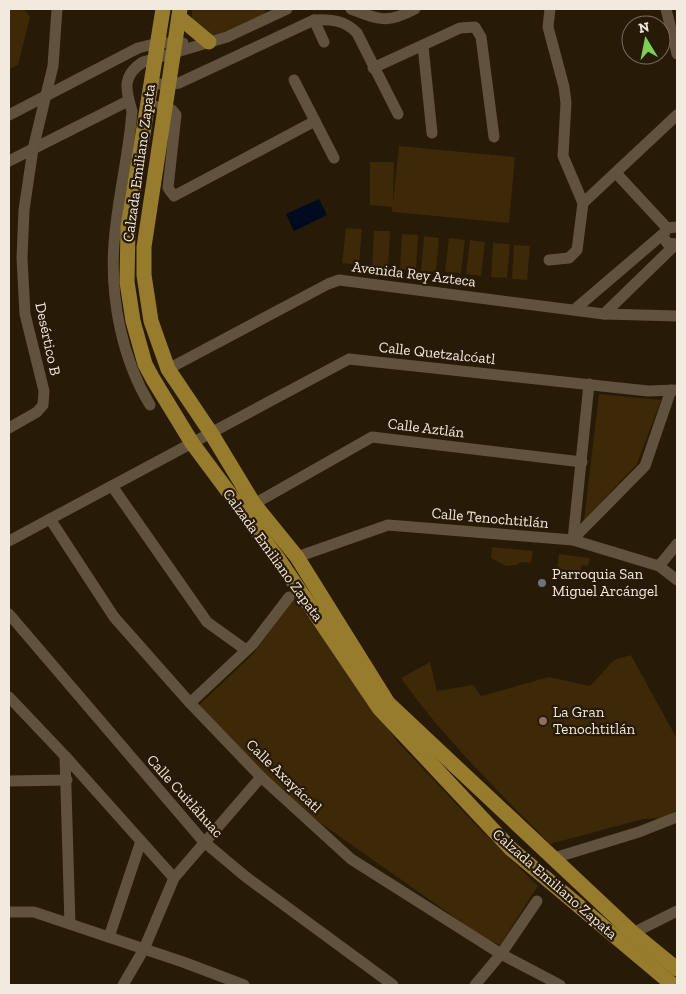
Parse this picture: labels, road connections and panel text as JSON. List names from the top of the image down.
{
  "streets": {
    "main road": ["Calzada Emiliano Zapata"],
    "street": [
      "Avenida Rey Azteca",
      "Desértico B",
      "Calle Quetzalcóatl",
      "Calle Aztlán",
      "Calle Tenochtitlán",
      "Calle Axayácatl",
      "Calle Cuitláhuac"
    ]
  },
  "crossings": [
    ["Calzada Emiliano Zapata", "Avenida Rey Azteca"],
    ["Calzada Emiliano Zapata", "Calle Quetzalcóatl"],
    ["Calzada Emiliano Zapata", "Calle Aztlán"],
    ["Calzada Emiliano Zapata", "Calle Tenochtitlán"],
    ["Calle Quetzalcóatl", "Calle Axayácatl"]
  ],
  "places": ["Parroquia San Miguel Arcángel", "La Gran Tenochtitlán"],
  "north": "top"
}
